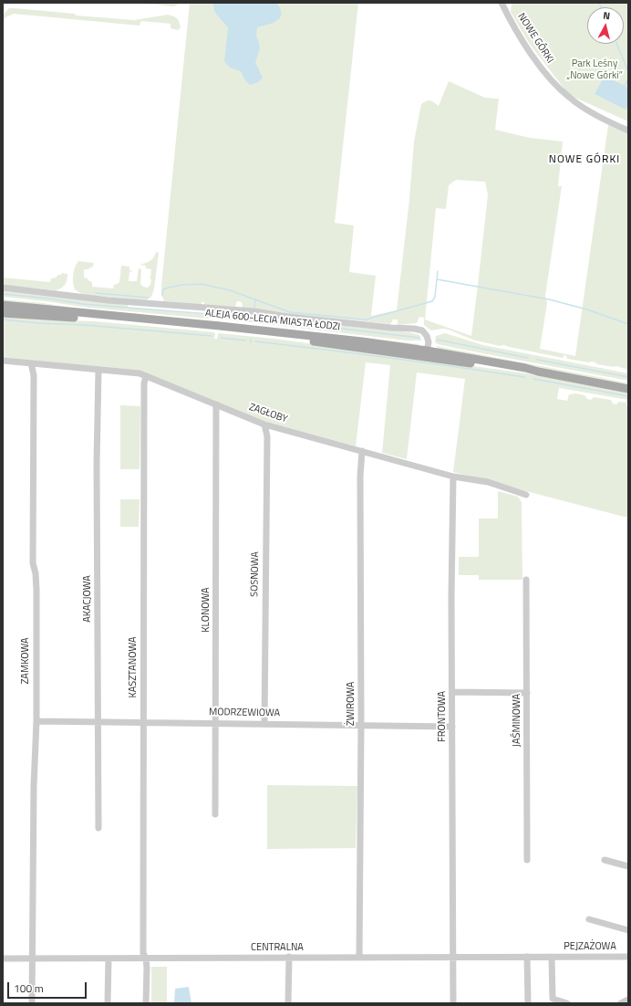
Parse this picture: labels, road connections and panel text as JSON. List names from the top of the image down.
{
  "streets": {
    "main road": ["ALEJA 600-LECIA MIASTA ŁODZI"],
    "street": [
      "NOWE GÓRKI",
      "ZAGŁOBY",
      "SOSNOWA",
      "AKACJOWA",
      "KLONOWA",
      "ZAMKOWA",
      "KASZTANOWA",
      "ŻWIROWA",
      "MODRZEWIOWA",
      "FRONTOWA",
      "JAŚMINOWA",
      "PEJZAŻOWA",
      "CENTRALNA"
    ]
  },
  "crossings": [
    ["ZAGŁOBY", "SOSNOWA"],
    ["ZAGŁOBY", "AKACJOWA"],
    ["ZAGŁOBY", "KLONOWA"],
    ["ZAGŁOBY", "ZAMKOWA"],
    ["ZAGŁOBY", "KASZTANOWA"],
    ["ZAGŁOBY", "ŻWIROWA"],
    ["ZAGŁOBY", "FRONTOWA"],
    ["SOSNOWA", "MODRZEWIOWA"],
    ["AKACJOWA", "MODRZEWIOWA"],
    ["KLONOWA", "MODRZEWIOWA"],
    ["ZAMKOWA", "MODRZEWIOWA"],
    ["ZAMKOWA", "CENTRALNA"],
    ["KASZTANOWA", "MODRZEWIOWA"],
    ["KASZTANOWA", "CENTRALNA"],
    ["ŻWIROWA", "MODRZEWIOWA"],
    ["ŻWIROWA", "CENTRALNA"],
    ["MODRZEWIOWA", "FRONTOWA"],
    ["FRONTOWA", "CENTRALNA"],
    ["PEJZAŻOWA", "CENTRALNA"]
  ],
  "districts": ["NOWE GÓRKI"],
  "parks": ["Park Leśny „Nowe Górki”"],
  "scale_bar": "100 m",
  "north": "top"
}
